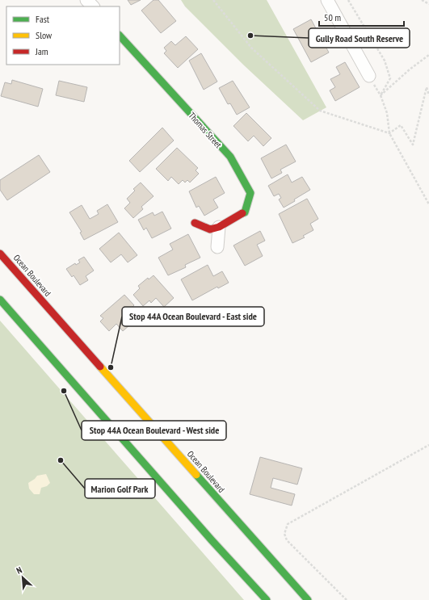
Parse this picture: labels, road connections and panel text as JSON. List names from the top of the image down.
{
  "streets": {
    "main road": ["Thomas Street", "Ocean Boulevard"]
  },
  "places": [
    "Gully Road South Reserve",
    "Stop 44A Ocean Boulevard - East side",
    "Stop 44A Ocean Boulevard - West side",
    "Marion Golf Park"
  ],
  "legend": ["Fast", "Slow", "Jam"],
  "scale_bar": "50 m",
  "north": "top left"
}
